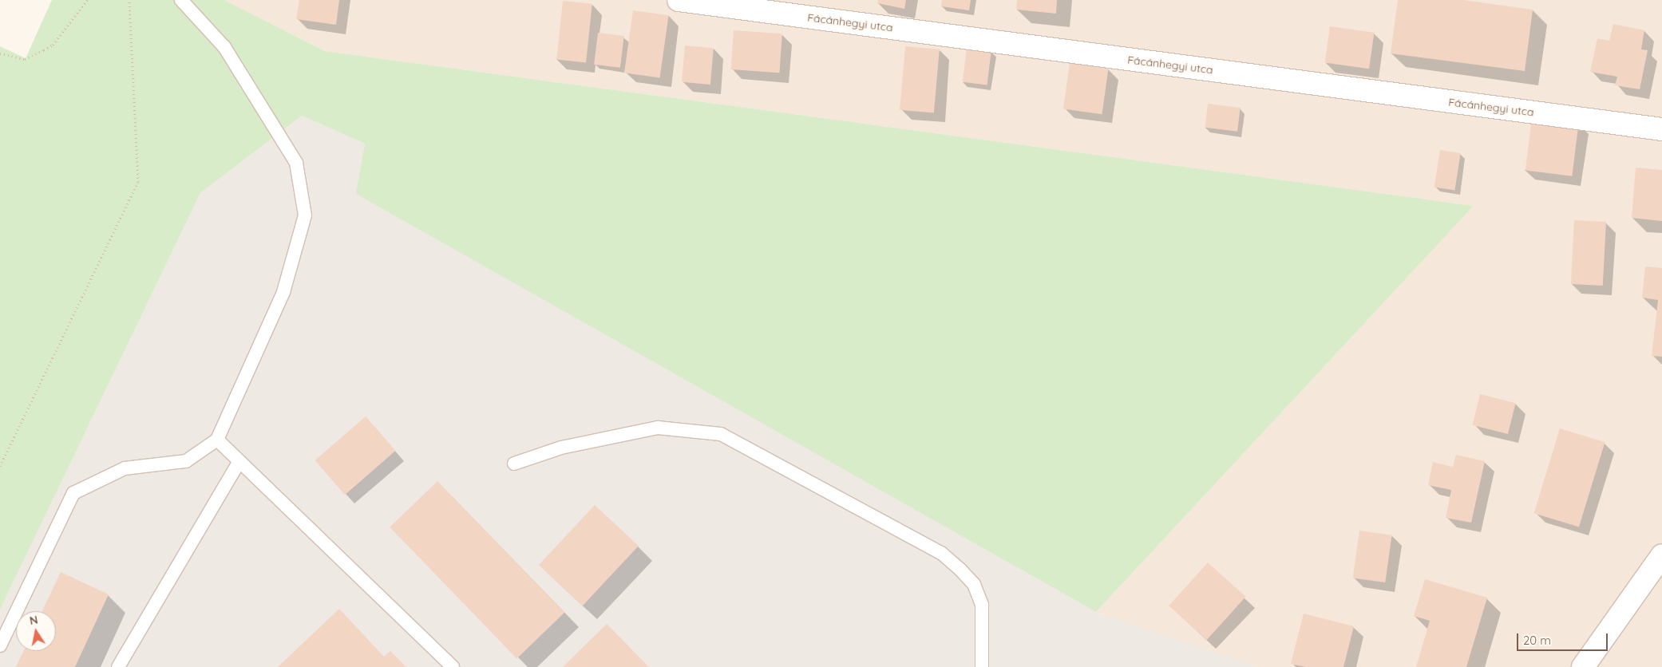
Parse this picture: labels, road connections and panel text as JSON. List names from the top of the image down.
{
  "streets": {
    "street": ["Fácánhegyi utca"]
  },
  "scale_bar": "20 m",
  "north": "top"
}
